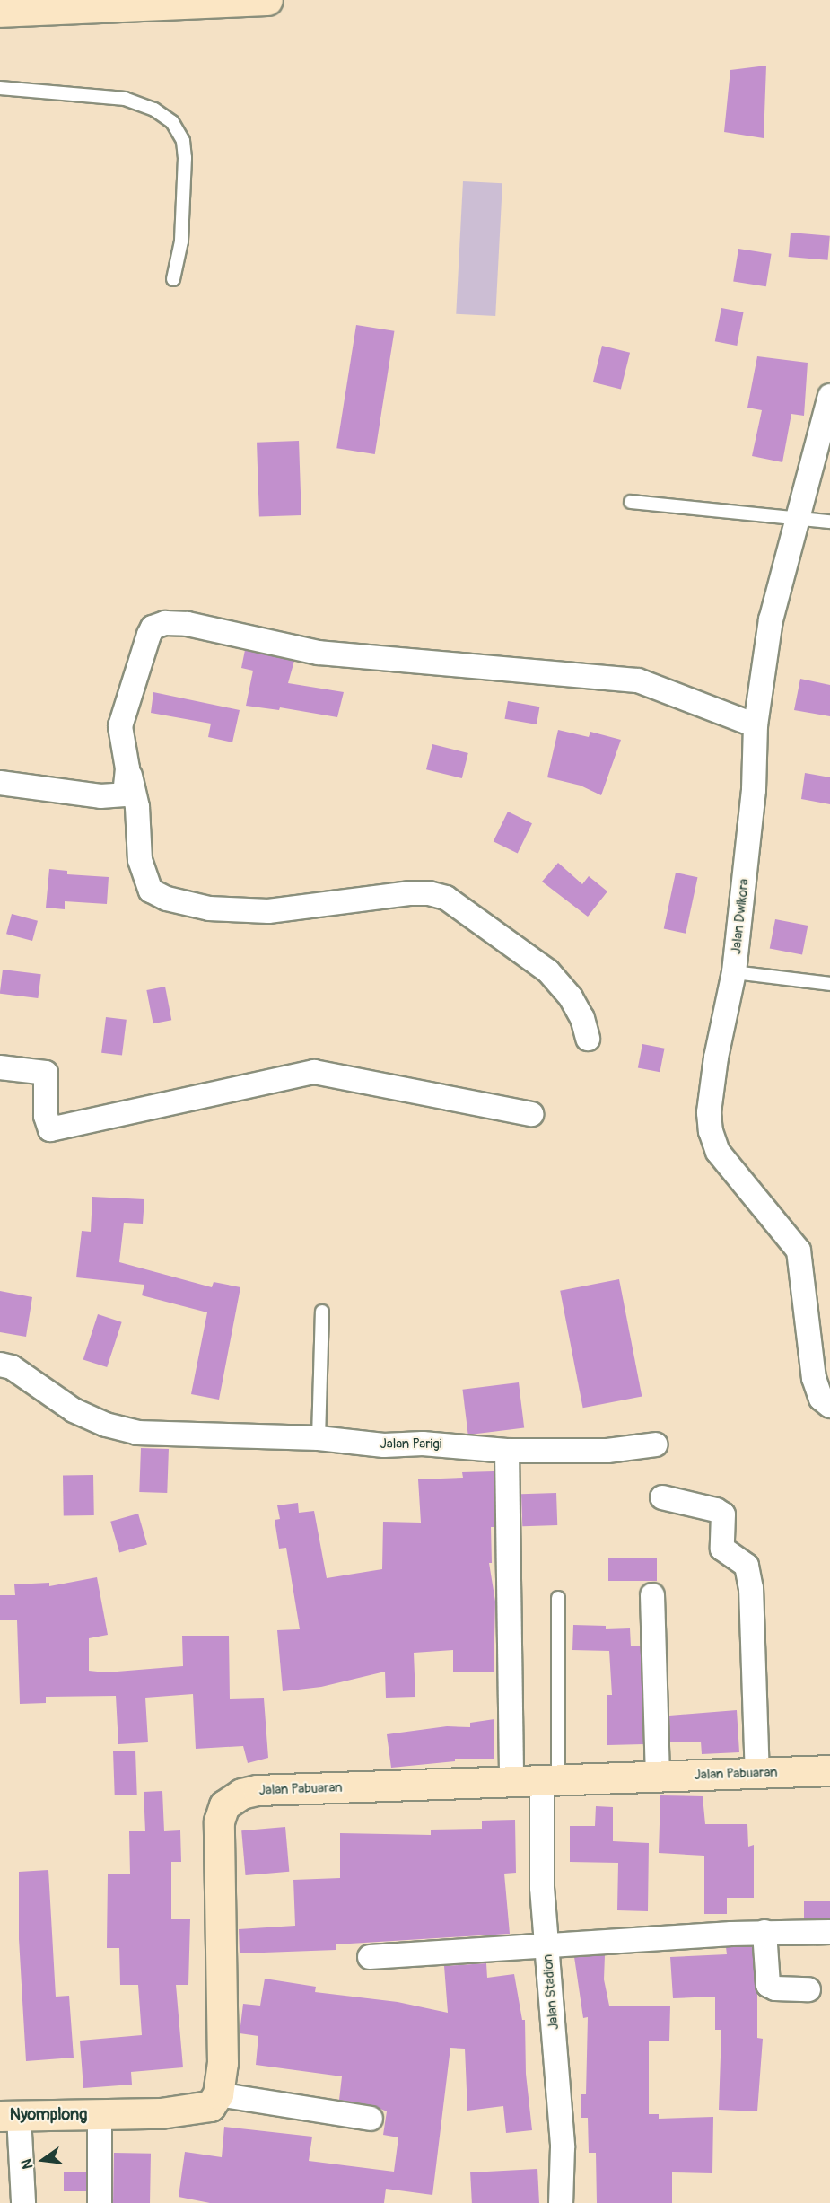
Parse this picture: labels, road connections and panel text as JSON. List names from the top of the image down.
{
  "streets": {
    "street": [
      "Jalan Dwikora",
      "Jalan Parigi",
      "Jalan Pabuaran",
      "Jalan Stadion"
    ]
  },
  "crossings": [
    ["Jalan Pabuaran", "Jalan Stadion"]
  ],
  "districts": ["Nyomplong"],
  "north": "left"
}
